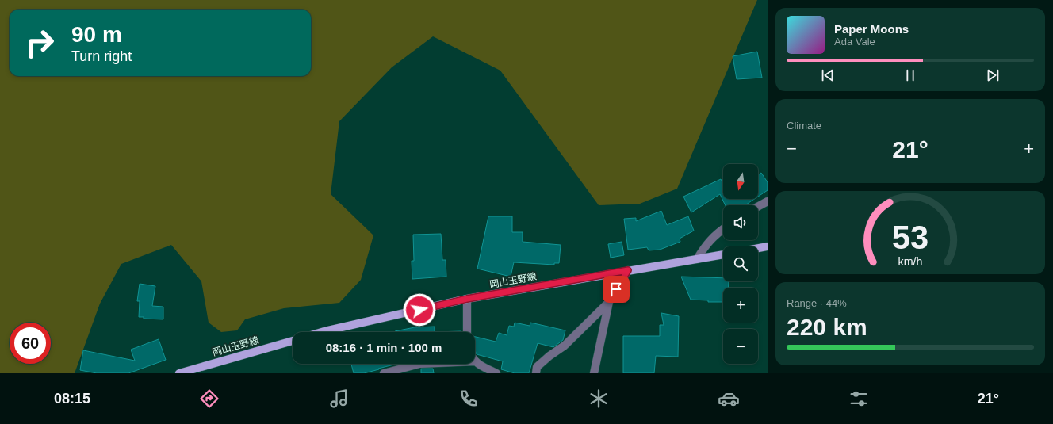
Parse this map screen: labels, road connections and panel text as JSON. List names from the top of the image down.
{
  "streets": {
    "main road": ["岡山玉野線"]
  },
  "north": "bottom",
  "page": {
    "turn": ["90 m", "Turn right"],
    "song": ["Paper Moons", "Ada Vale"],
    "tile": [
      "Climate",
      ["Range · 44%", "220 km"]
    ],
    "heat": ["−", "21°", "+"],
    "map_buttons": ["+", "−"],
    "limit": "60",
    "trip": "08:16 · 1 min · 100 m",
    "tabs": ["08:15", "21°"],
    "gauge": ["53", "km/h"]
  }
}
